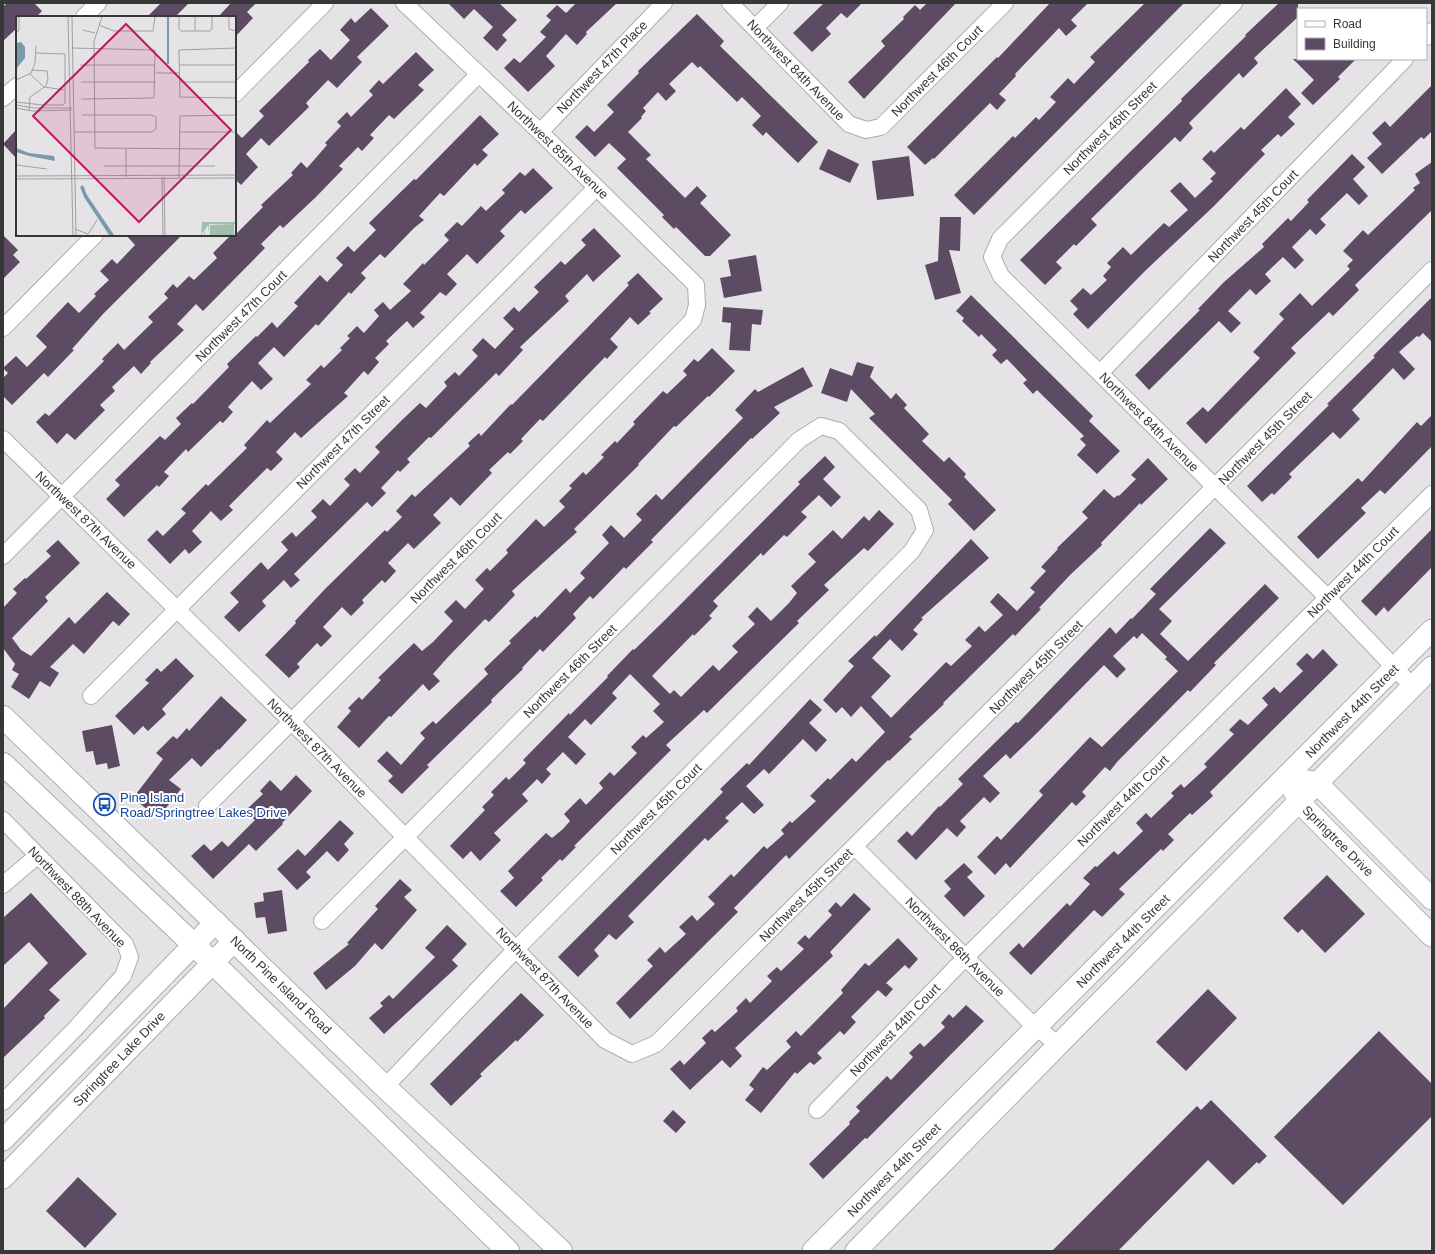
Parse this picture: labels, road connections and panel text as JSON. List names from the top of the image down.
{
  "streets": {
    "main road": ["North Pine Island Road"],
    "street": [
      "Northwest 47th Place",
      "Northwest 84th Avenue",
      "Northwest 46th Court",
      "Northwest 46th Street",
      "Northwest 85th Avenue",
      "Northwest 45th Court",
      "Northwest 47th Court",
      "Northwest 45th Street",
      "Northwest 47th Street",
      "Northwest 87th Avenue",
      "Northwest 44th Court",
      "Northwest 44th Street",
      "Springtree Drive",
      "Northwest 88th Avenue",
      "Northwest 86th Avenue",
      "Springtree Lake Drive"
    ]
  },
  "crossings": [
    ["Northwest 47th Place", "Northwest 85th Avenue"],
    ["Northwest 84th Avenue", "Northwest 46th Court"],
    ["Northwest 84th Avenue", "Northwest 46th Street"],
    ["Northwest 84th Avenue", "Northwest 45th Court"],
    ["Northwest 84th Avenue", "Northwest 45th Street"],
    ["Northwest 84th Avenue", "Northwest 44th Court"],
    ["Northwest 84th Avenue", "Northwest 44th Street"],
    ["Northwest 46th Court", "Northwest 85th Avenue"],
    ["Northwest 46th Court", "Northwest 87th Avenue"],
    ["Northwest 46th Street", "Northwest 45th Court"],
    ["Northwest 46th Street", "Northwest 87th Avenue"],
    ["Northwest 85th Avenue", "Northwest 47th Court"],
    ["Northwest 85th Avenue", "Northwest 47th Street"],
    ["Northwest 45th Court", "Northwest 87th Avenue"],
    ["Northwest 45th Court", "North Pine Island Road"],
    ["Northwest 47th Court", "Northwest 87th Avenue"],
    ["Northwest 45th Street", "Northwest 87th Avenue"],
    ["Northwest 45th Street", "Northwest 86th Avenue"],
    ["Northwest 47th Street", "Northwest 87th Avenue"],
    ["Northwest 44th Court", "Northwest 86th Avenue"],
    ["Northwest 44th Street", "Springtree Drive"],
    ["Northwest 44th Street", "Northwest 86th Avenue"],
    ["North Pine Island Road", "Springtree Lake Drive"]
  ],
  "places": {
    "bus stop": ["Pine Island Road/Springtree Lakes Drive"]
  },
  "legend": ["Road", "Building"]
}
